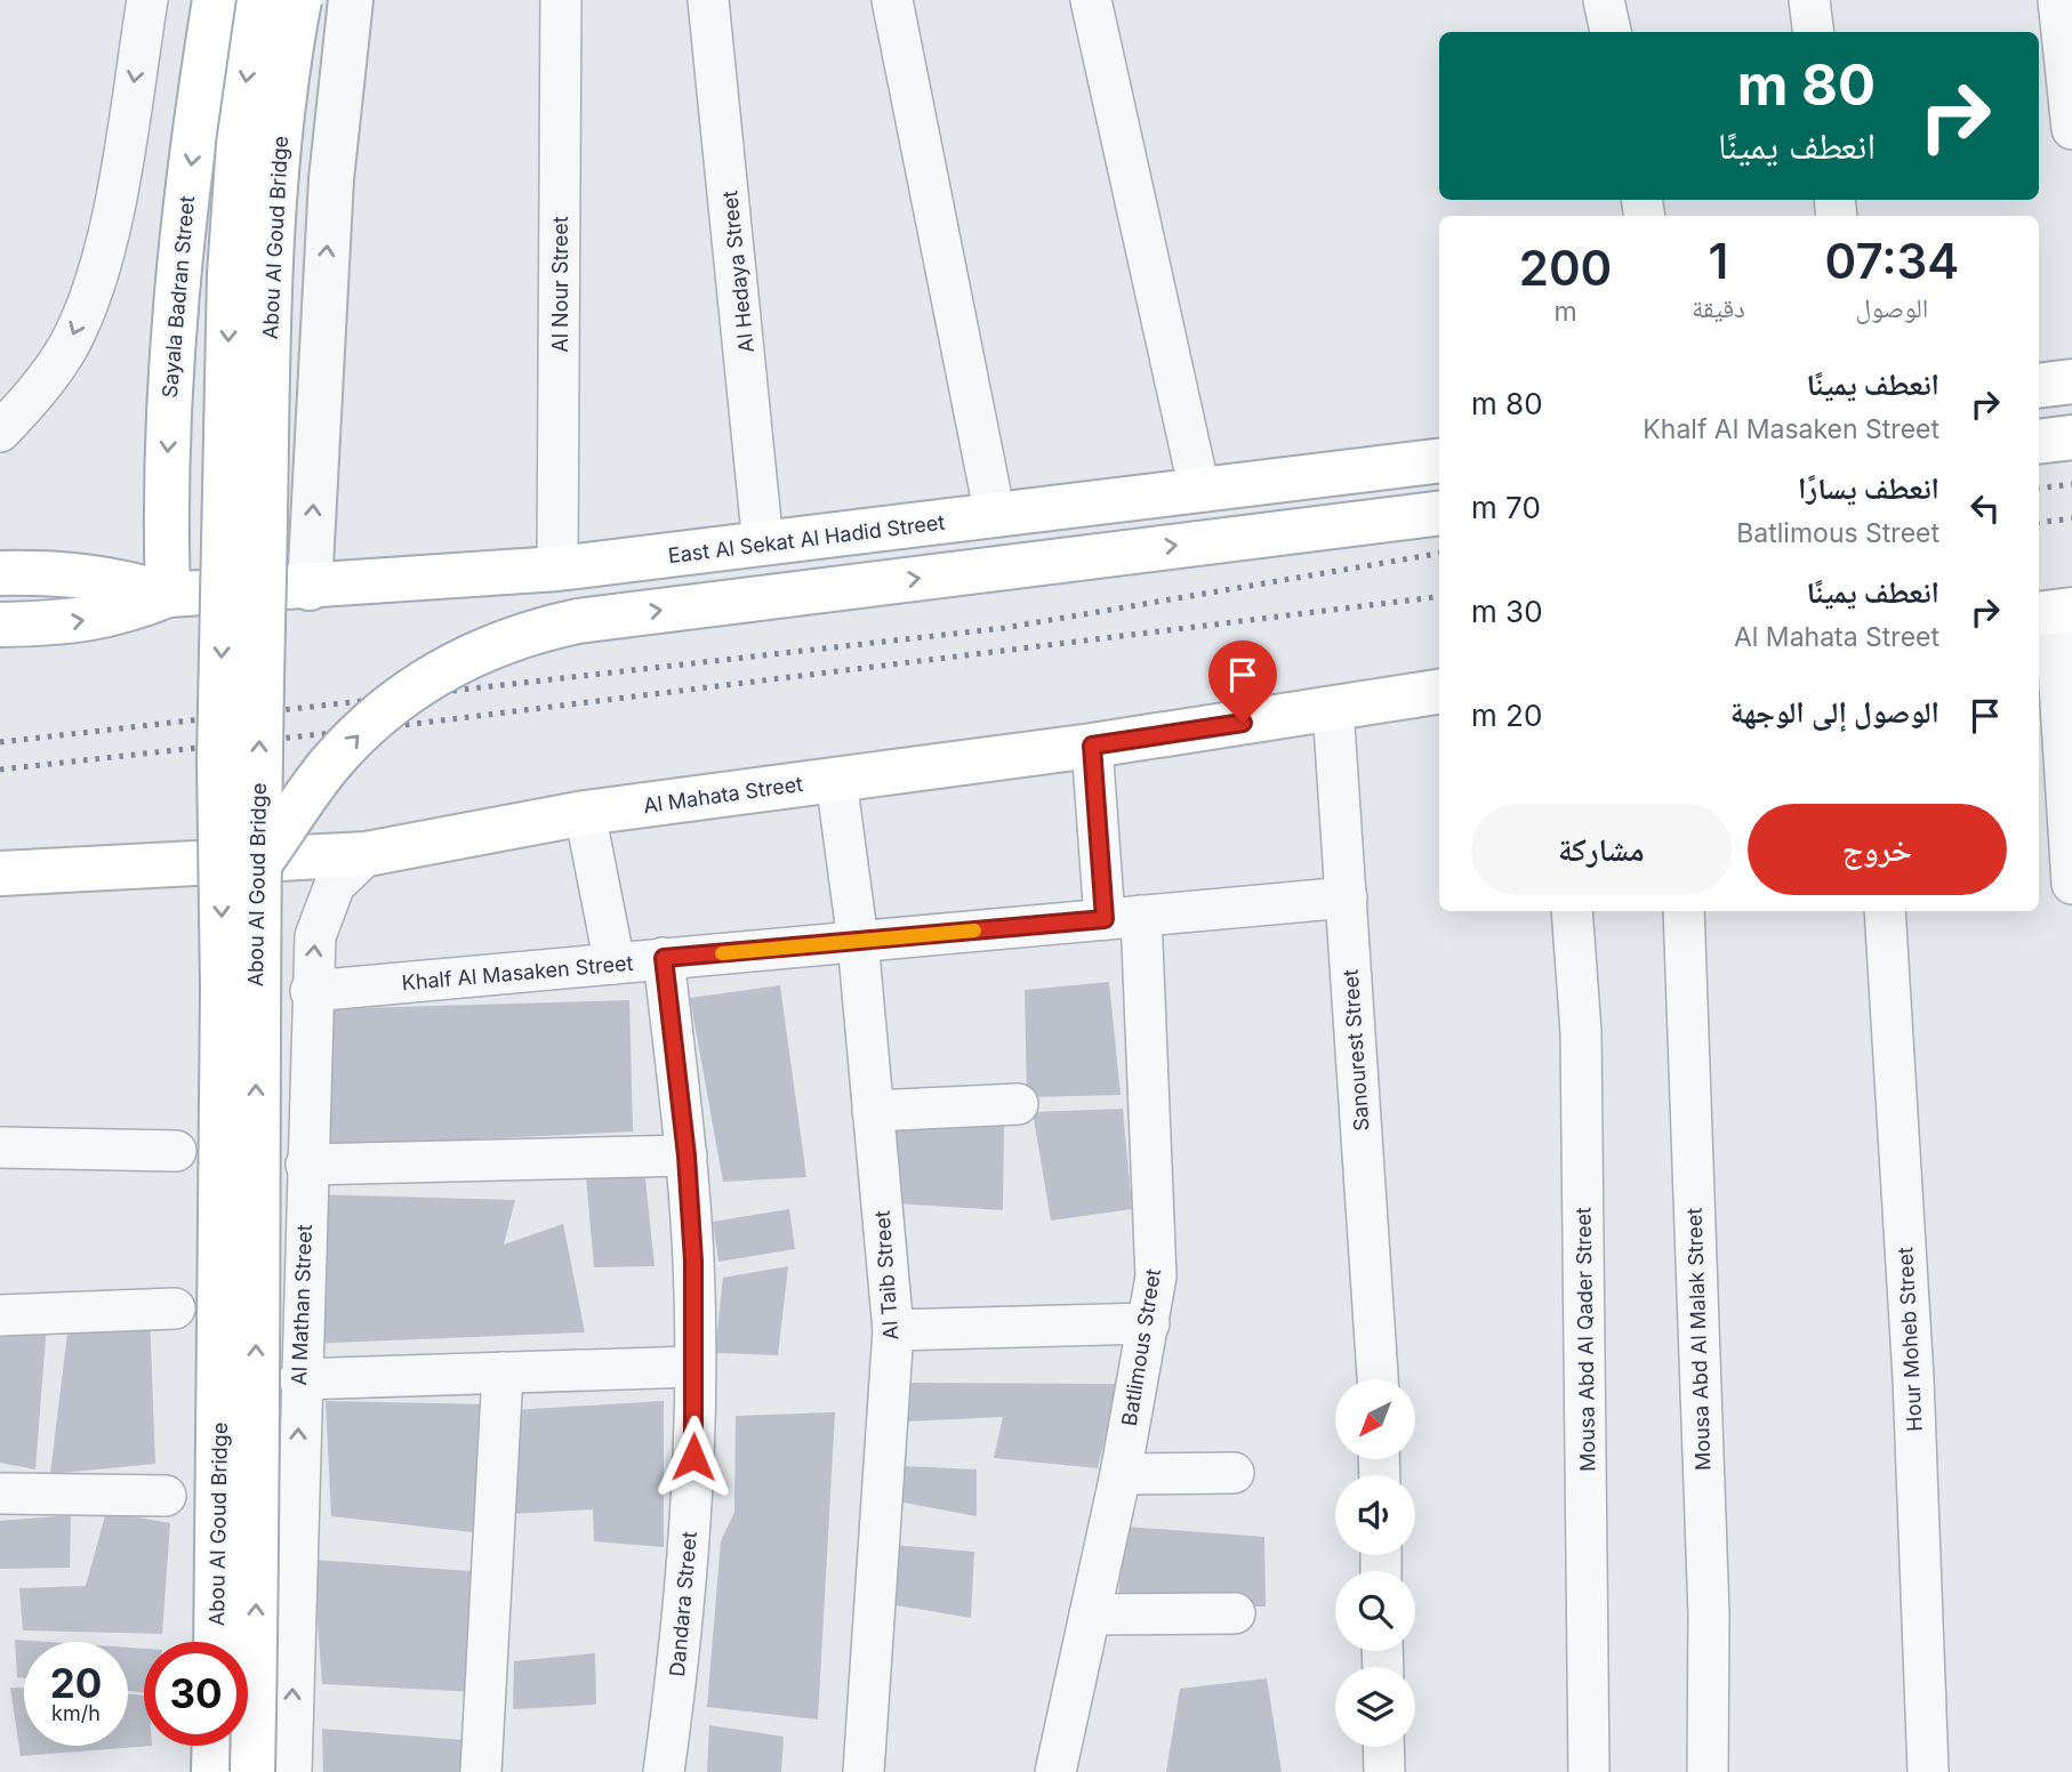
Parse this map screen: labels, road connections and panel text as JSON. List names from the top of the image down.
{
  "streets": {
    "main road": [
      "Abou Al Goud Bridge",
      "Sayala Badran Street",
      "East Al Sekat Al Hadid Street",
      "Al Mahata Street"
    ],
    "street": [
      "Al Hedaya Street",
      "Al Nour Street",
      "Khalf Al Masaken Street",
      "Sanourest Street",
      "Al Taib Street",
      "Al Mathan Street",
      "Mousa Abd Al Qader Street",
      "Mousa Abd Al Malak Street",
      "Hour Moheb Street",
      "Batlimous Street",
      "Dandara Street"
    ]
  },
  "crossings": [
    ["Al Hedaya Street", "East Al Sekat Al Hadid Street"],
    ["Al Nour Street", "East Al Sekat Al Hadid Street"],
    ["Sayala Badran Street", "East Al Sekat Al Hadid Street"],
    ["Al Mahata Street", "Sanourest Street"],
    ["Al Mahata Street", "Al Taib Street"],
    ["Al Mahata Street", "Al Mathan Street"],
    ["Al Mahata Street", "Batlimous Street"],
    ["Khalf Al Masaken Street", "Sanourest Street"],
    ["Khalf Al Masaken Street", "Al Taib Street"],
    ["Khalf Al Masaken Street", "Al Mathan Street"],
    ["Khalf Al Masaken Street", "Batlimous Street"],
    ["Khalf Al Masaken Street", "Dandara Street"]
  ],
  "one_way": ["Sayala Badran Street"],
  "north": "bottom left",
  "page": {
    "turn": ["80 m", "انعطف يمينًا"],
    "eta": [
      "07:34",
      "الوصول",
      "1",
      "دقيقة",
      "200",
      "m"
    ],
    "list": [
      {
        "name": "انعطف يمينًا",
        "note": "Khalf Al Masaken Street",
        "value": "80 m"
      },
      {
        "name": "انعطف يسارًا",
        "note": "Batlimous Street",
        "value": "70 m"
      },
      {
        "name": "انعطف يمينًا",
        "note": "Al Mahata Street",
        "value": "30 m"
      },
      {
        "name": "الوصول إلى الوجهة",
        "value": "20 m"
      }
    ],
    "buttons": ["خروج", "مشاركة"],
    "speed": "20 km/h",
    "limit": "30"
  }
}
